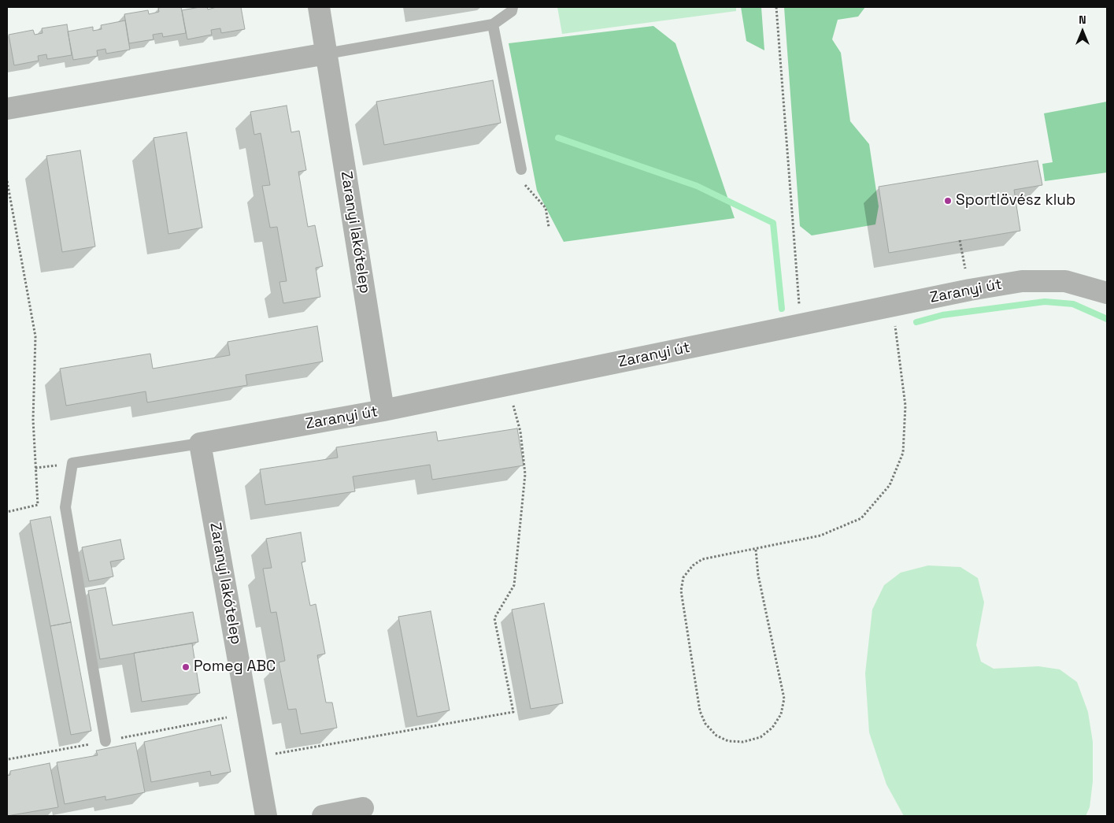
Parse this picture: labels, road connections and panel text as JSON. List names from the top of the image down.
{
  "streets": {
    "street": ["Zaranyi lakótelep", "Zaranyi út"]
  },
  "crossings": [
    ["Zaranyi lakótelep", "Zaranyi út"]
  ],
  "places": ["Sportlövész klub", "Pomeg ABC"],
  "north": "top"
}
